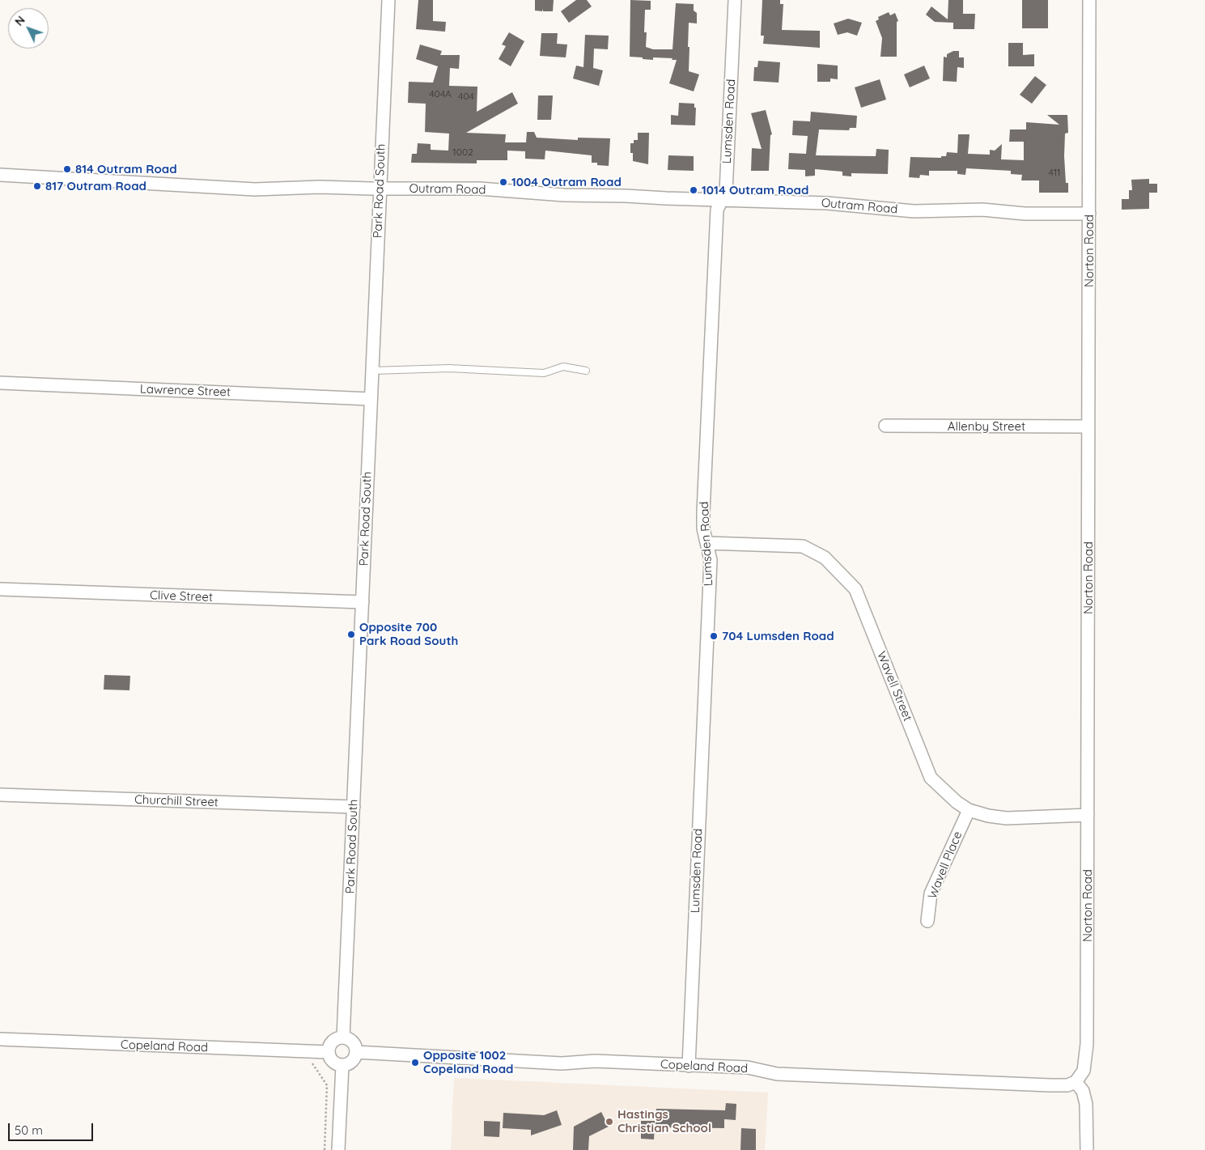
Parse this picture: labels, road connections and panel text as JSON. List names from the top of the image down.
{
  "streets": {
    "street": [
      "Lumsden Road",
      "Outram Road",
      "Park Road South",
      "Norton Road",
      "Lawrence Street",
      "Allenby Street",
      "Clive Street",
      "Wavell Street",
      "Churchill Street",
      "Wavell Place",
      "Copeland Road"
    ]
  },
  "crossings": [
    ["Lumsden Road", "Outram Road"],
    ["Lumsden Road", "Wavell Street"],
    ["Lumsden Road", "Copeland Road"],
    ["Outram Road", "Park Road South"],
    ["Outram Road", "Norton Road"],
    ["Park Road South", "Lawrence Street"],
    ["Park Road South", "Clive Street"],
    ["Park Road South", "Churchill Street"],
    ["Park Road South", "Copeland Road"],
    ["Norton Road", "Allenby Street"],
    ["Norton Road", "Wavell Street"],
    ["Norton Road", "Copeland Road"],
    ["Wavell Street", "Wavell Place"]
  ],
  "places": [
    "814 Outram Road",
    "1004 Outram Road",
    "817 Outram Road",
    "1014 Outram Road",
    "Opposite 700 Park Road South",
    "704 Lumsden Road",
    "Opposite 1002 Copeland Road",
    "Hastings Christian School"
  ],
  "house_numbers": [
    "404A",
    "404",
    "1002",
    "411"
  ],
  "scale_bar": "50 m",
  "north": "top left"
}
